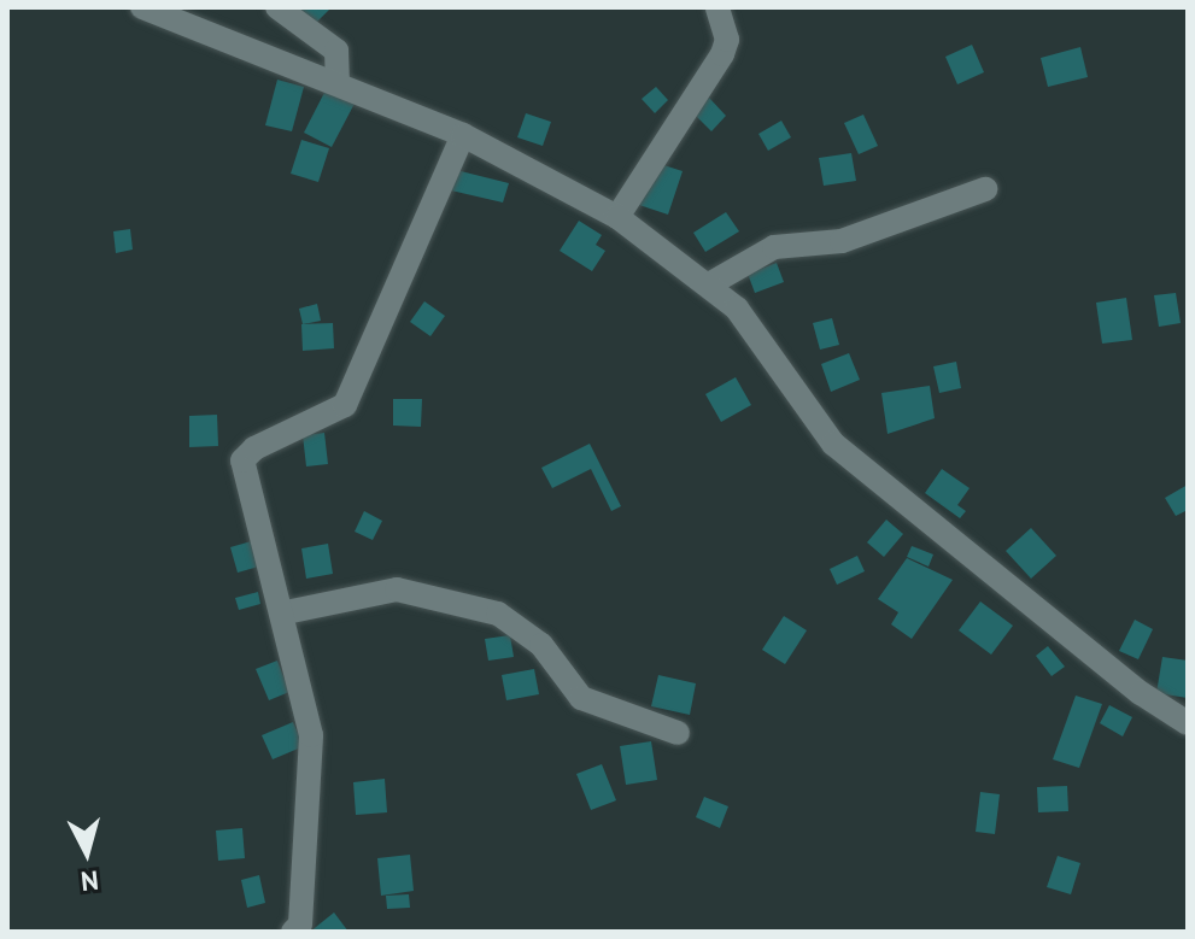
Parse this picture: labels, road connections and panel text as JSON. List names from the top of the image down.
{
  "north": "bottom"
}
